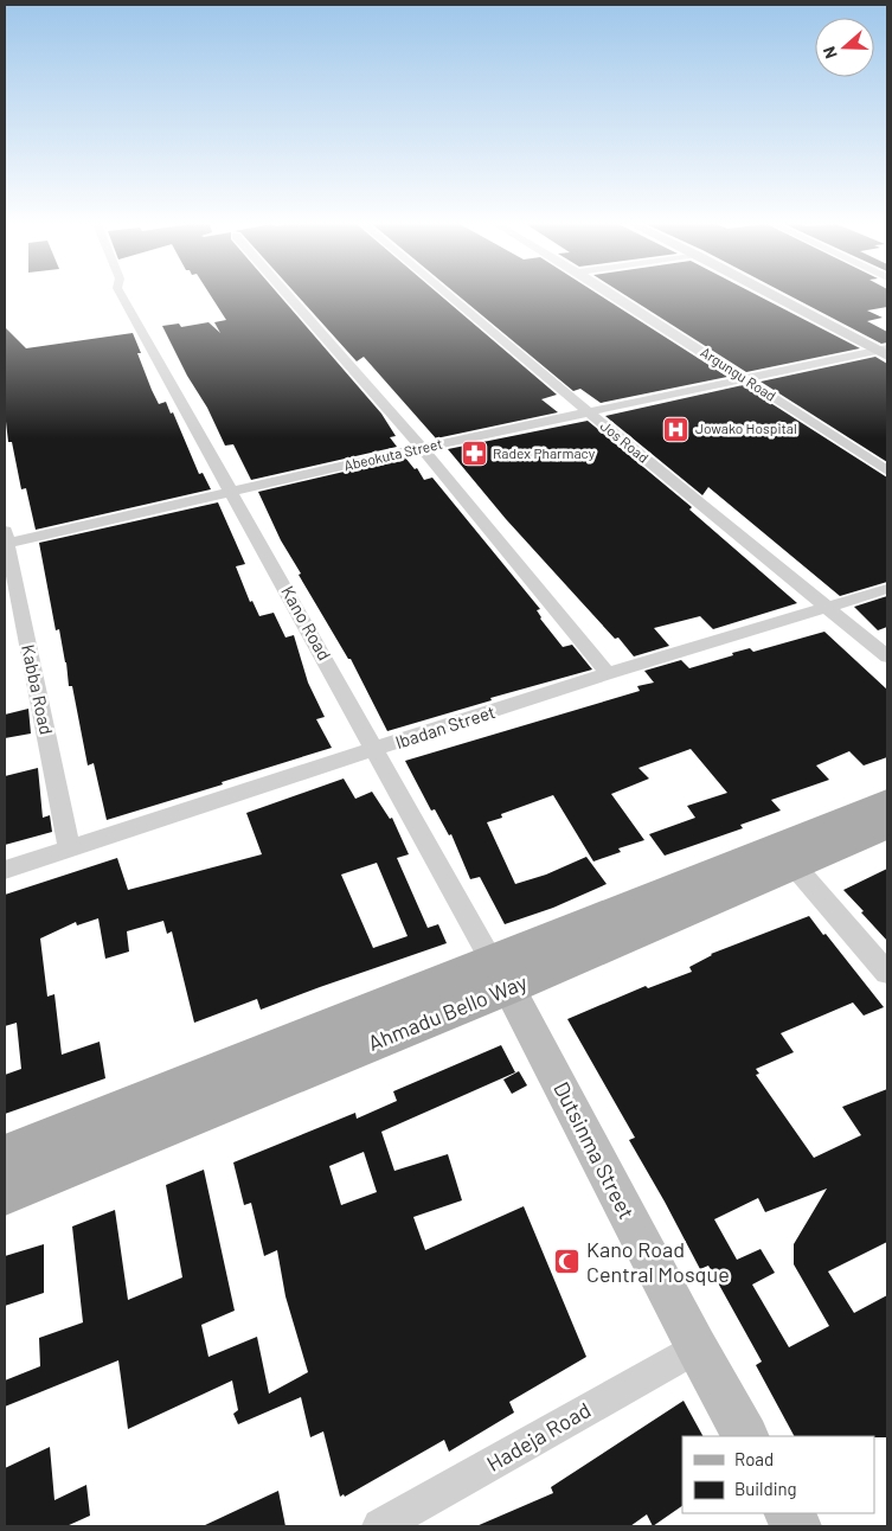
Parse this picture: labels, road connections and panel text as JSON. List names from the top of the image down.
{
  "streets": {
    "main road": ["Ahmadu Bello Way"],
    "street": [
      "Argungu Road",
      "Jos Road",
      "Abeokuta Street",
      "Kano Road",
      "Kabba Road",
      "Ibadan Street",
      "Dutsinma Street",
      "Hadeja Road"
    ]
  },
  "crossings": [
    ["Argungu Road", "Abeokuta Street"],
    ["Jos Road", "Abeokuta Street"],
    ["Jos Road", "Ibadan Street"],
    ["Abeokuta Street", "Kano Road"],
    ["Abeokuta Street", "Kabba Road"],
    ["Kano Road", "Ibadan Street"],
    ["Kano Road", "Ahmadu Bello Way"],
    ["Kano Road", "Dutsinma Street"],
    ["Kabba Road", "Ibadan Street"],
    ["Ahmadu Bello Way", "Dutsinma Street"],
    ["Dutsinma Street", "Hadeja Road"]
  ],
  "places": {
    "hospital": ["Jowako Hospital"],
    "pharmacy": ["Radex Pharmacy"],
    "mosque": ["Kano Road Central Mosque"]
  },
  "legend": ["Road", "Building"],
  "north": "left"
}
